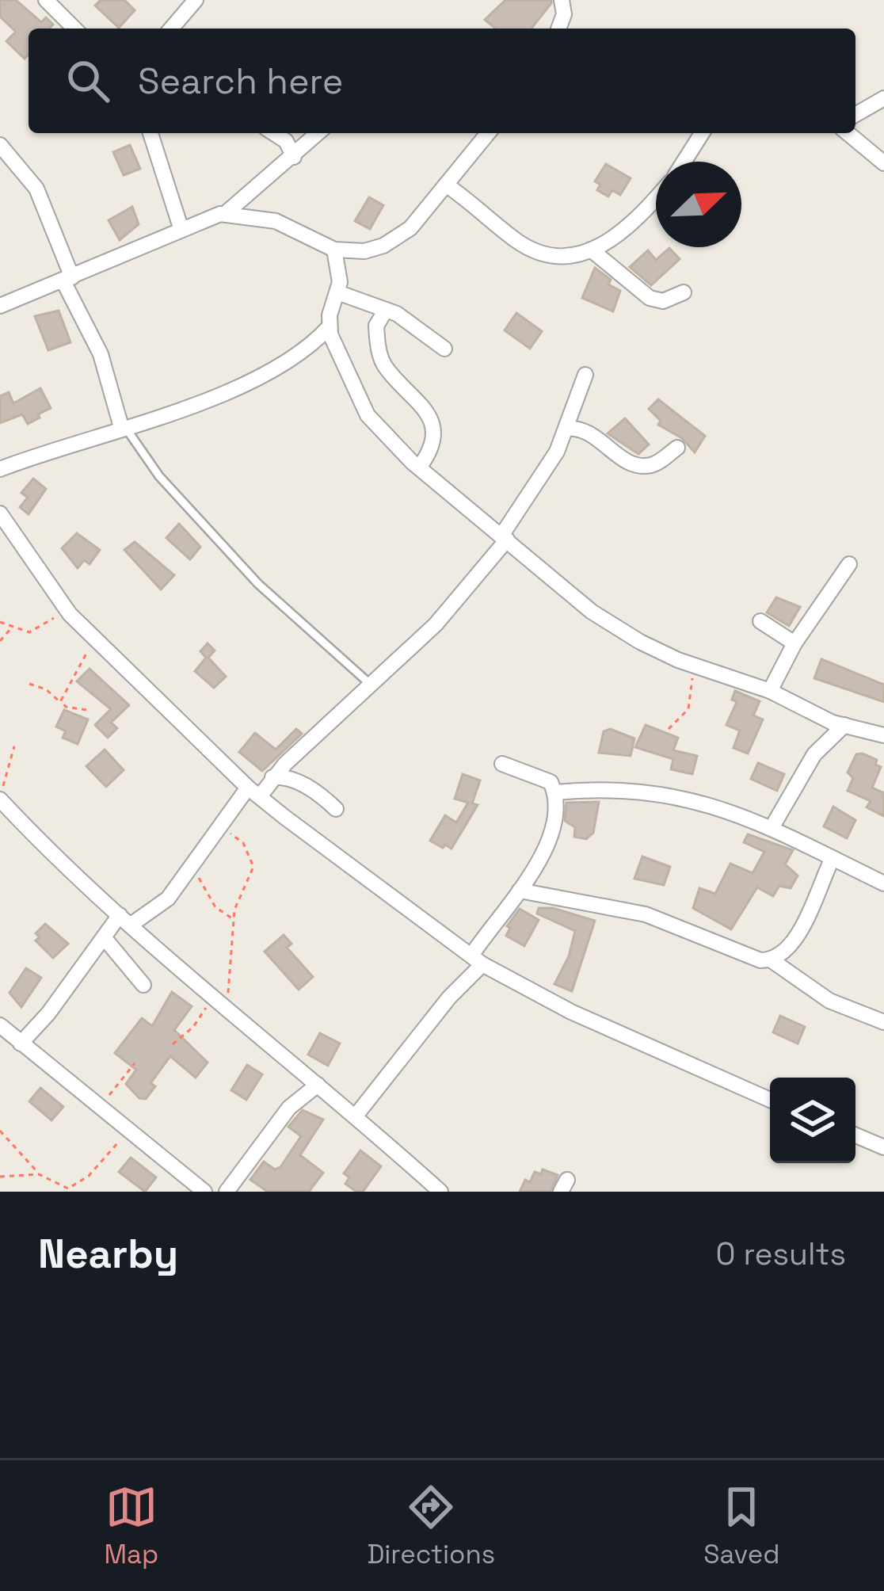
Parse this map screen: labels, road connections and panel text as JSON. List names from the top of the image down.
{
  "north": "top right",
  "page": {
    "search": "Search here",
    "heading": ["Nearby", "0 results"],
    "nav": ["Map", "Directions", "Saved"]
  }
}
